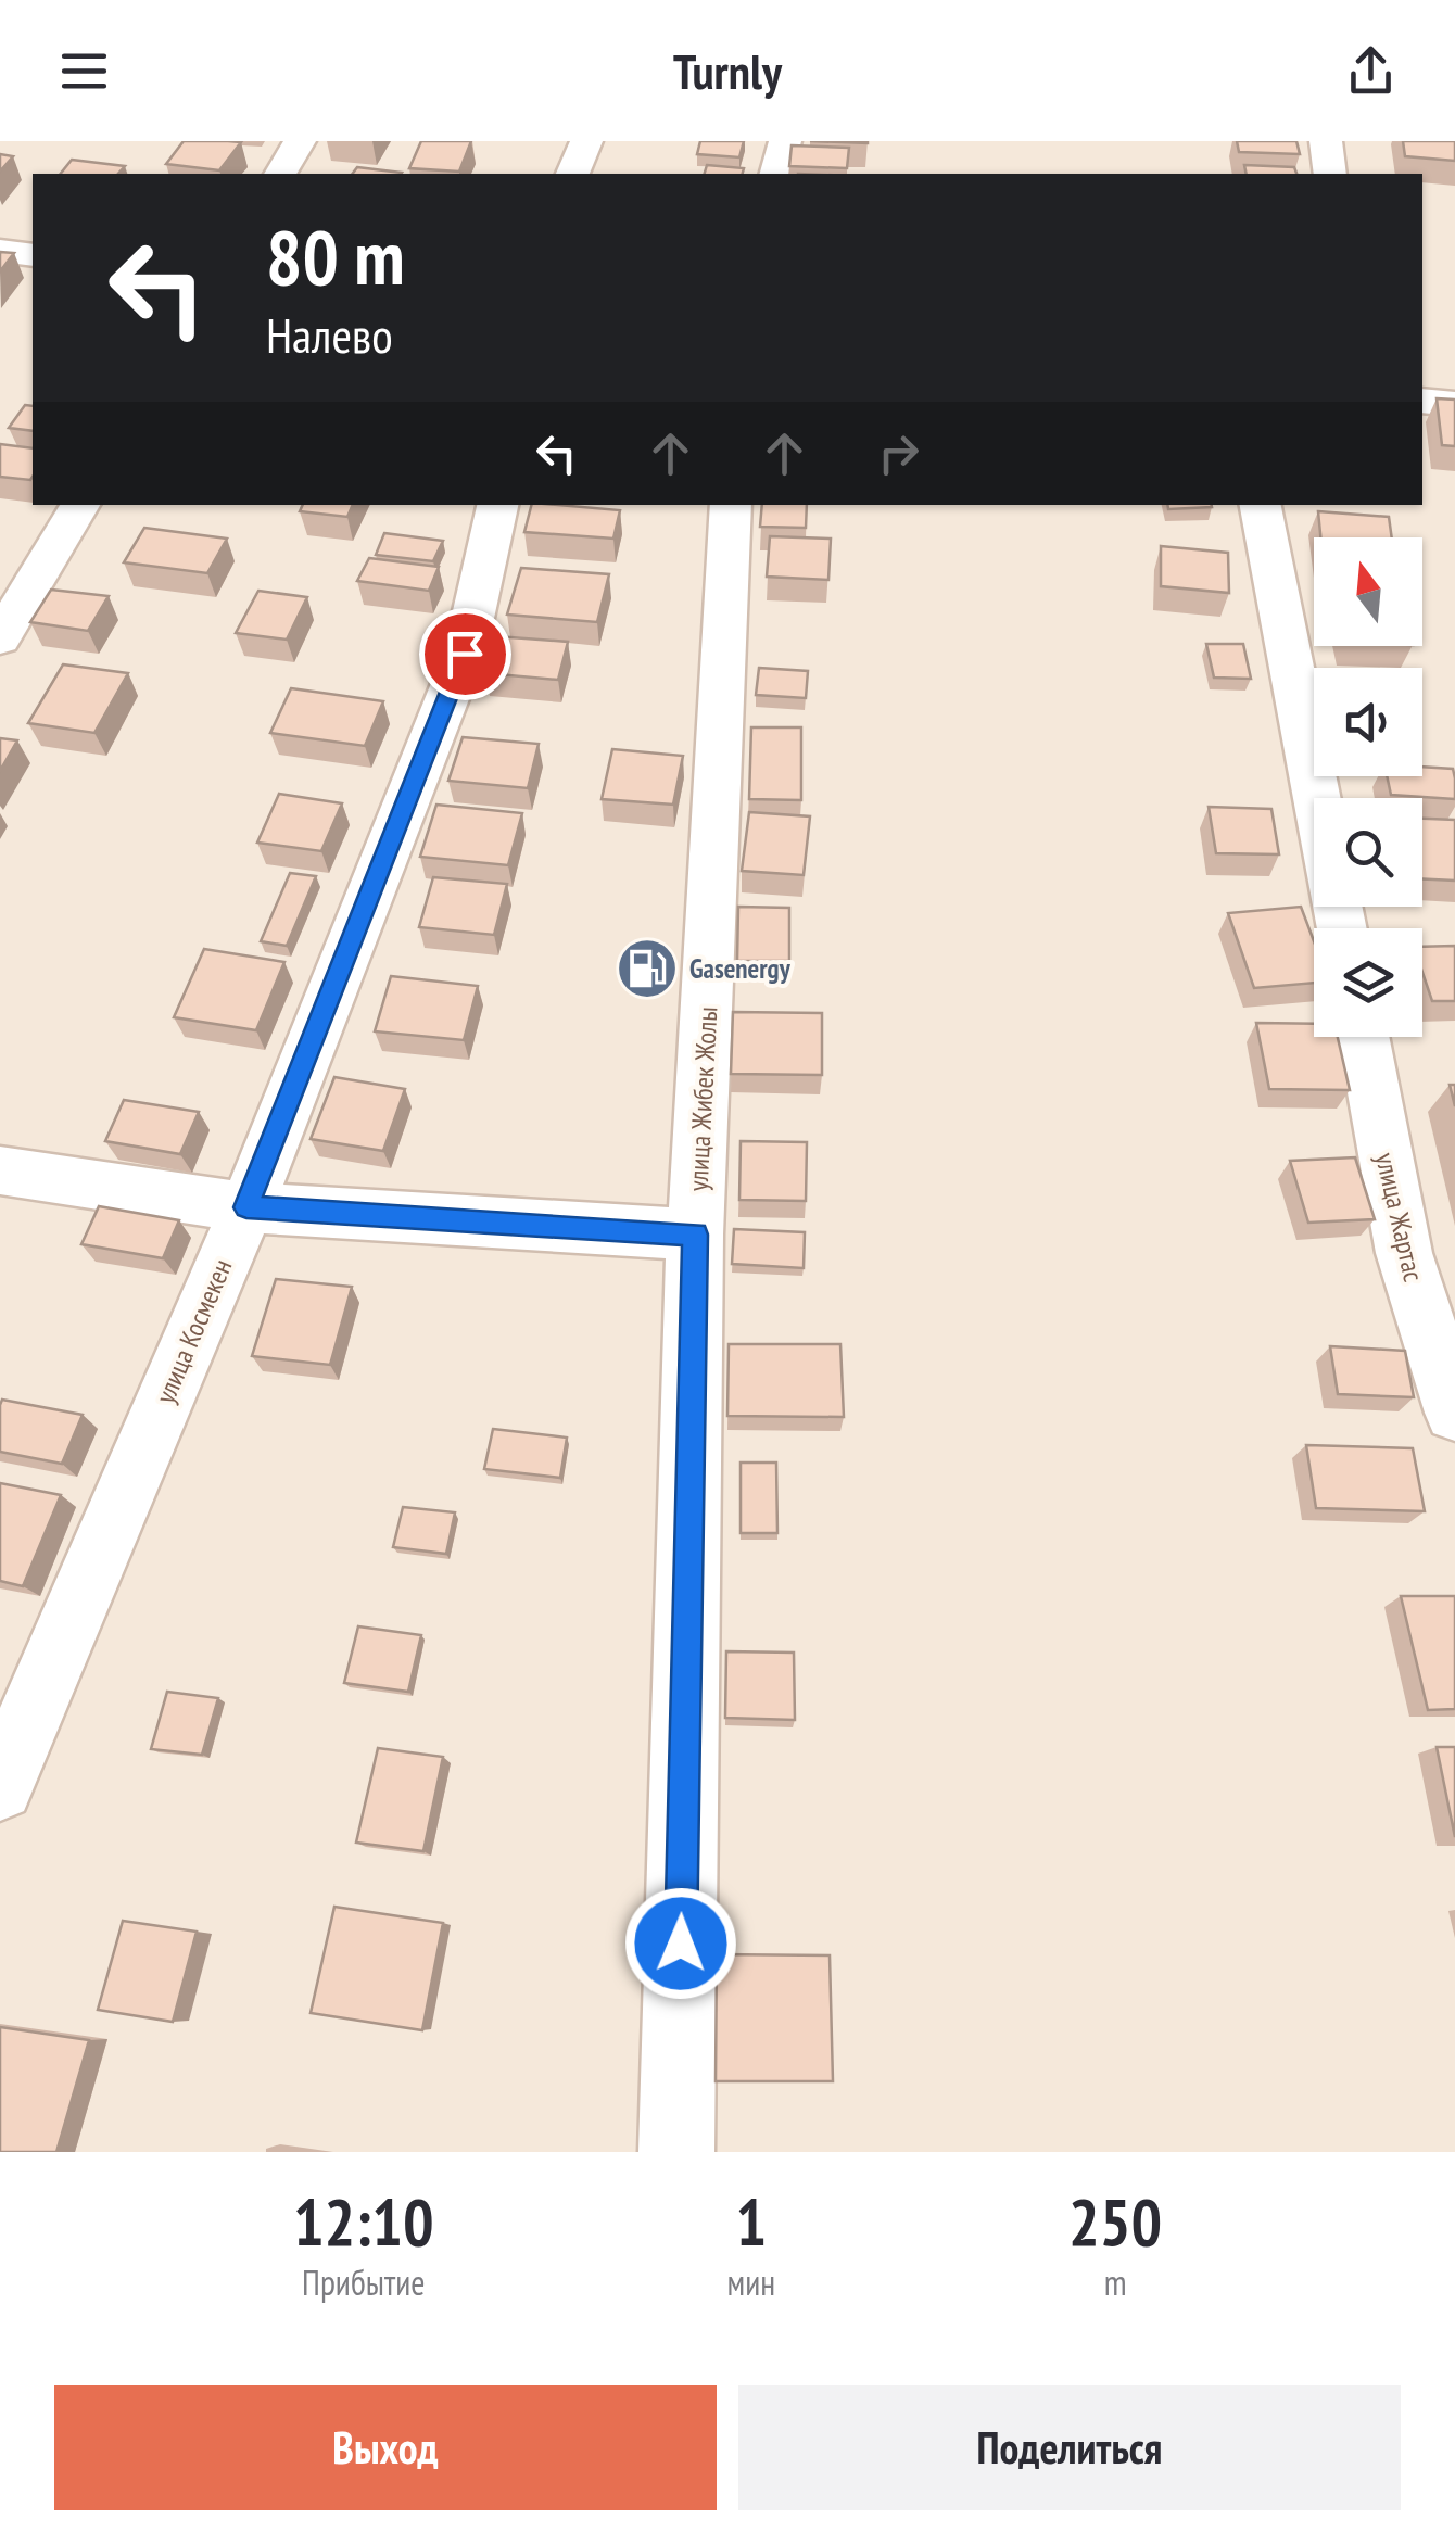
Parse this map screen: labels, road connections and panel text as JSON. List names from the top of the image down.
{
  "streets": {
    "street": ["улица Жибек Жолы", "улица Жартас", "улица Космекен"]
  },
  "places": {
    "fuel station": ["Gasenergy"]
  },
  "north": "top",
  "page": {
    "header": "Turnly",
    "turn": ["80 m", "Налево"],
    "eta": [
      "12:10",
      "Прибытие",
      "1",
      "мин",
      "250",
      "m"
    ],
    "buttons": ["Выход", "Поделиться"]
  }
}
